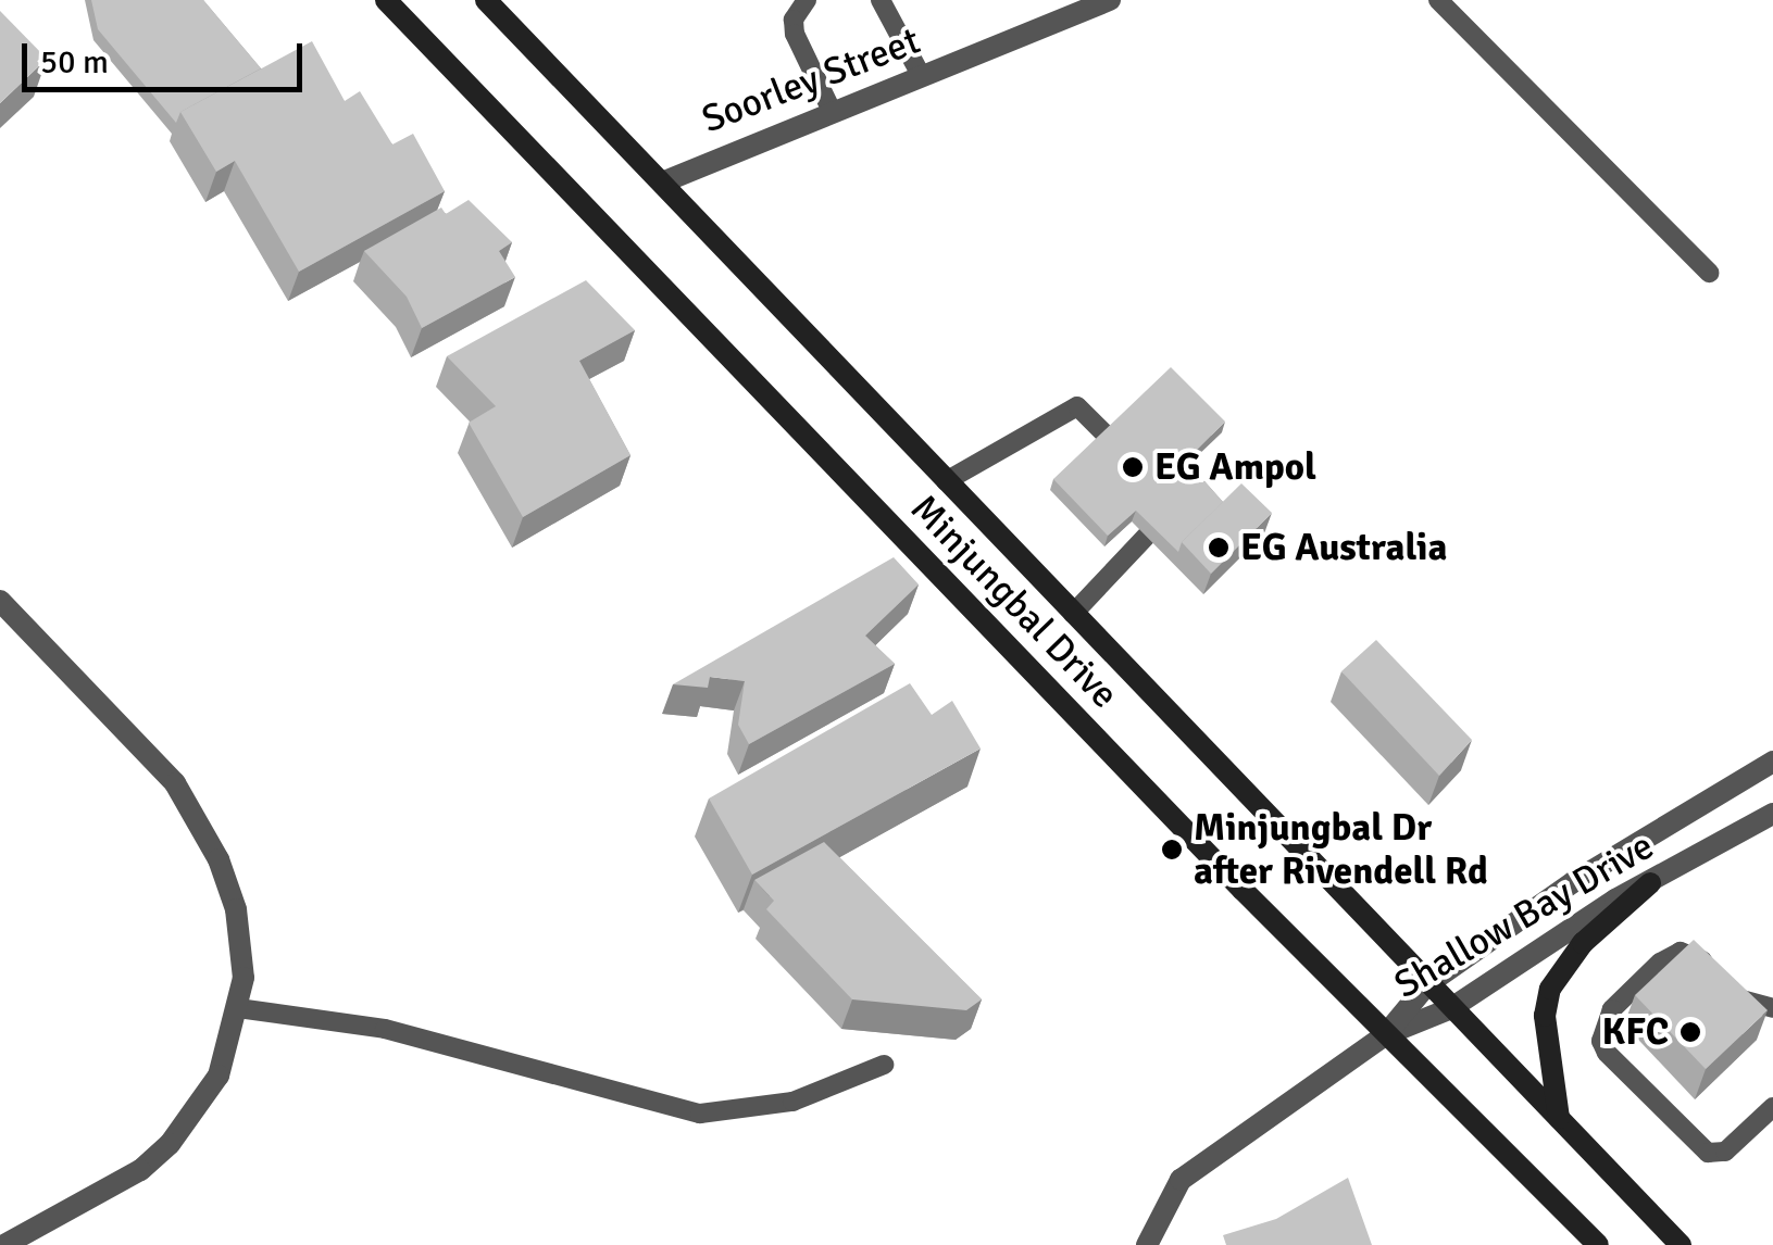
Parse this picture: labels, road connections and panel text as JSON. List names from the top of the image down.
{
  "streets": {
    "main road": ["Minjungbal Drive"],
    "street": ["Soorley Street", "Shallow Bay Drive"]
  },
  "crossings": [
    ["Soorley Street", "Minjungbal Drive"],
    ["Minjungbal Drive", "Shallow Bay Drive"]
  ],
  "places": [
    "EG Ampol",
    "EG Australia",
    "Minjungbal Dr after Rivendell Rd",
    "KFC"
  ],
  "scale_bar": "50 m"
}
